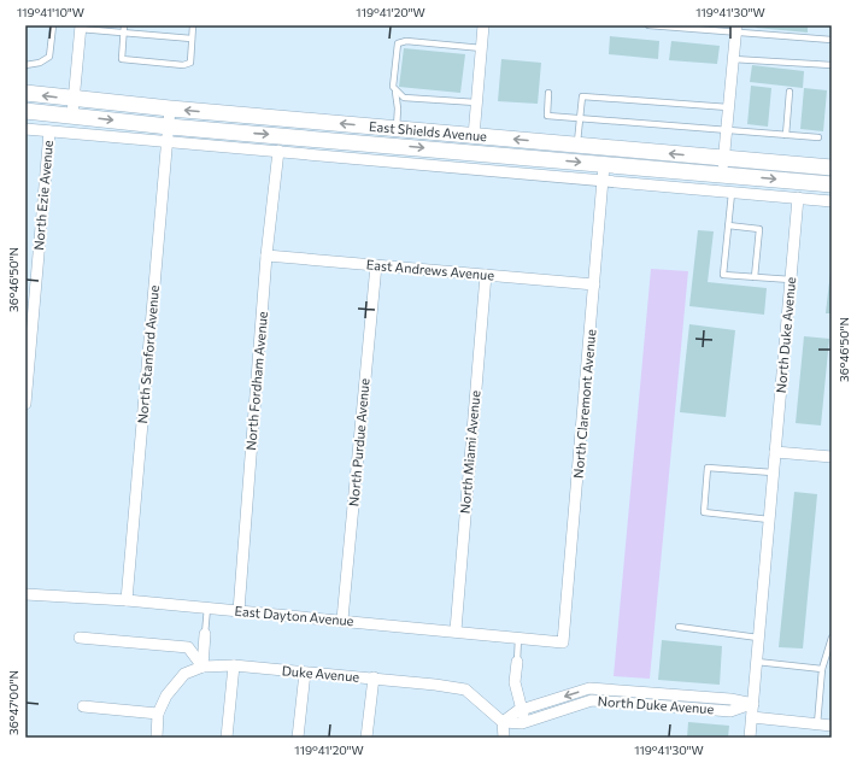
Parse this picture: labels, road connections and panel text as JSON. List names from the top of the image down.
{
  "streets": {
    "main road": ["East Shields Avenue"],
    "street": [
      "North Ezie Avenue",
      "East Andrews Avenue",
      "North Duke Avenue",
      "North Stanford Avenue",
      "North Fordham Avenue",
      "North Claremont Avenue",
      "North Purdue Avenue",
      "North Miami Avenue",
      "East Dayton Avenue",
      "Duke Avenue"
    ]
  },
  "crossings": [
    ["East Shields Avenue", "North Ezie Avenue"],
    ["East Shields Avenue", "North Duke Avenue"],
    ["East Shields Avenue", "North Stanford Avenue"],
    ["East Shields Avenue", "North Fordham Avenue"],
    ["East Shields Avenue", "North Claremont Avenue"],
    ["East Andrews Avenue", "North Fordham Avenue"],
    ["East Andrews Avenue", "North Claremont Avenue"],
    ["East Andrews Avenue", "North Purdue Avenue"],
    ["East Andrews Avenue", "North Miami Avenue"],
    ["North Duke Avenue", "Duke Avenue"],
    ["North Stanford Avenue", "East Dayton Avenue"],
    ["North Fordham Avenue", "East Dayton Avenue"],
    ["North Claremont Avenue", "East Dayton Avenue"],
    ["North Purdue Avenue", "East Dayton Avenue"],
    ["North Miami Avenue", "East Dayton Avenue"]
  ],
  "coordinates": [
    "119°41'10\"W",
    "119°41'20\"W",
    "119°41'30\"W",
    "36°46'50\"N",
    "36°47'00\"N"
  ]
}
